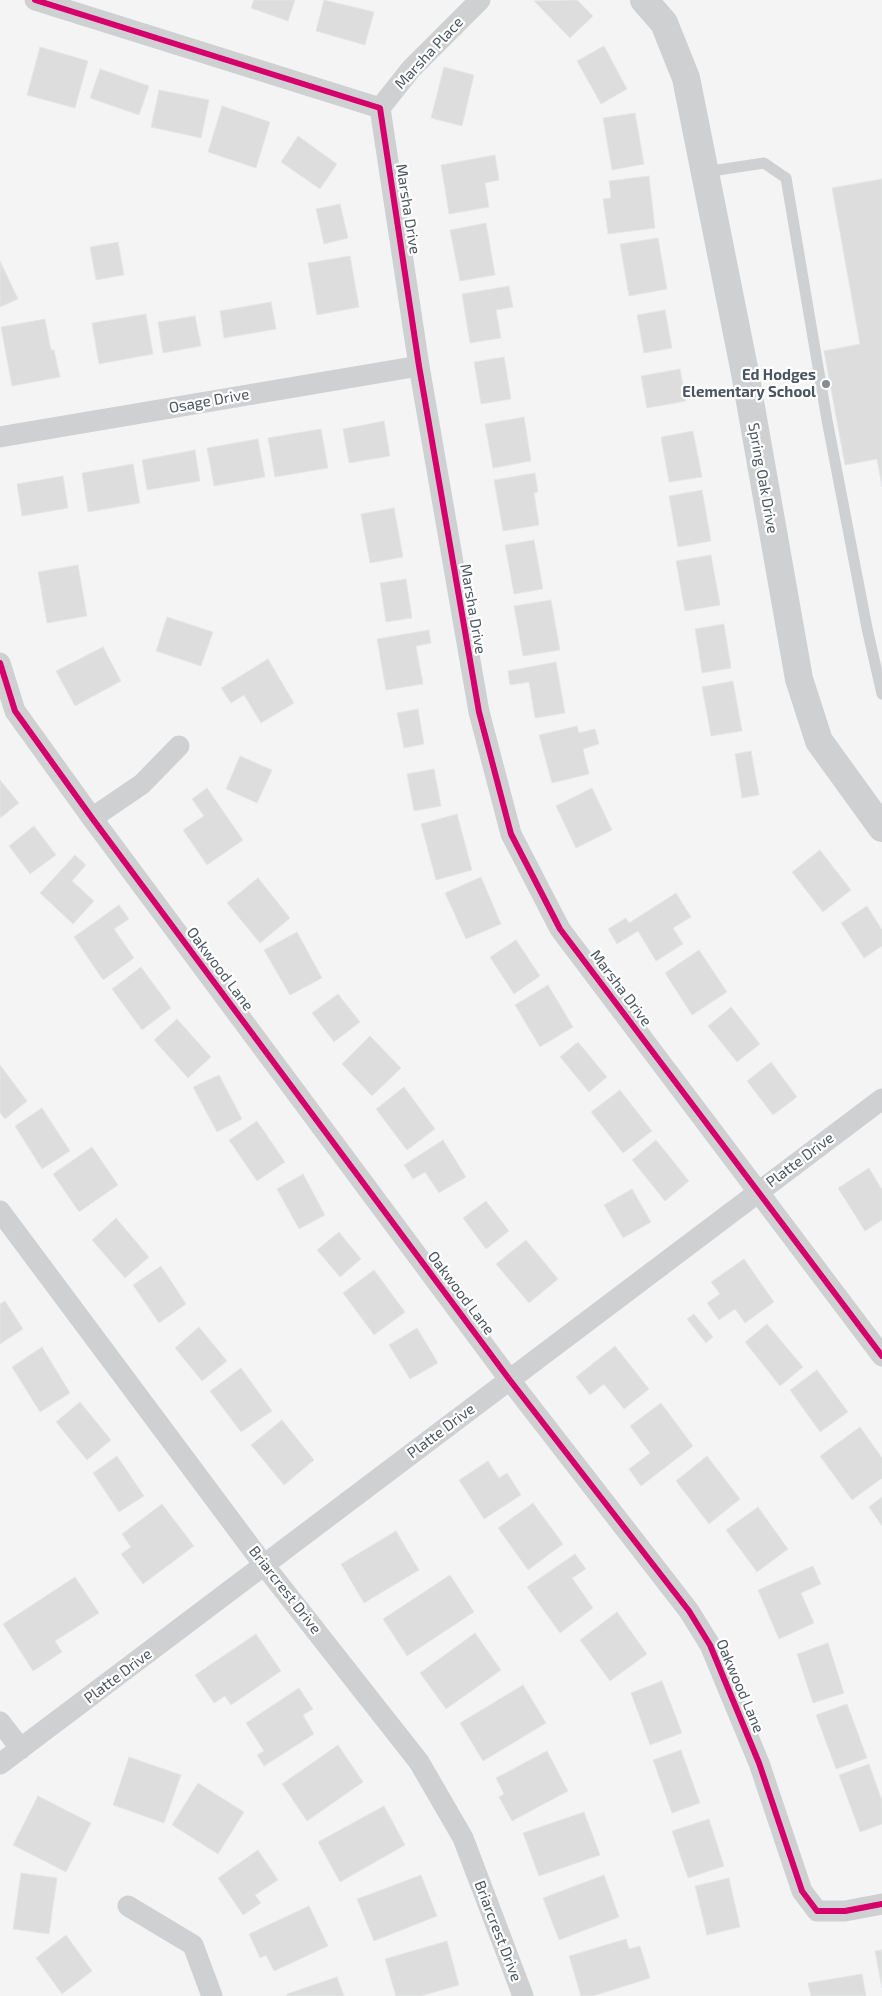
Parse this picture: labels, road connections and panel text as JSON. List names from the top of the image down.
{
  "streets": {
    "street": [
      "Marsha Place",
      "Marsha Drive",
      "Osage Drive",
      "Spring Oak Drive",
      "Oakwood Lane",
      "Platte Drive",
      "Briarcrest Drive"
    ]
  },
  "crossings": [
    ["Marsha Place", "Marsha Drive"],
    ["Marsha Drive", "Osage Drive"],
    ["Marsha Drive", "Platte Drive"],
    ["Oakwood Lane", "Platte Drive"],
    ["Platte Drive", "Briarcrest Drive"]
  ],
  "places": ["Ed Hodges Elementary School"]
}
